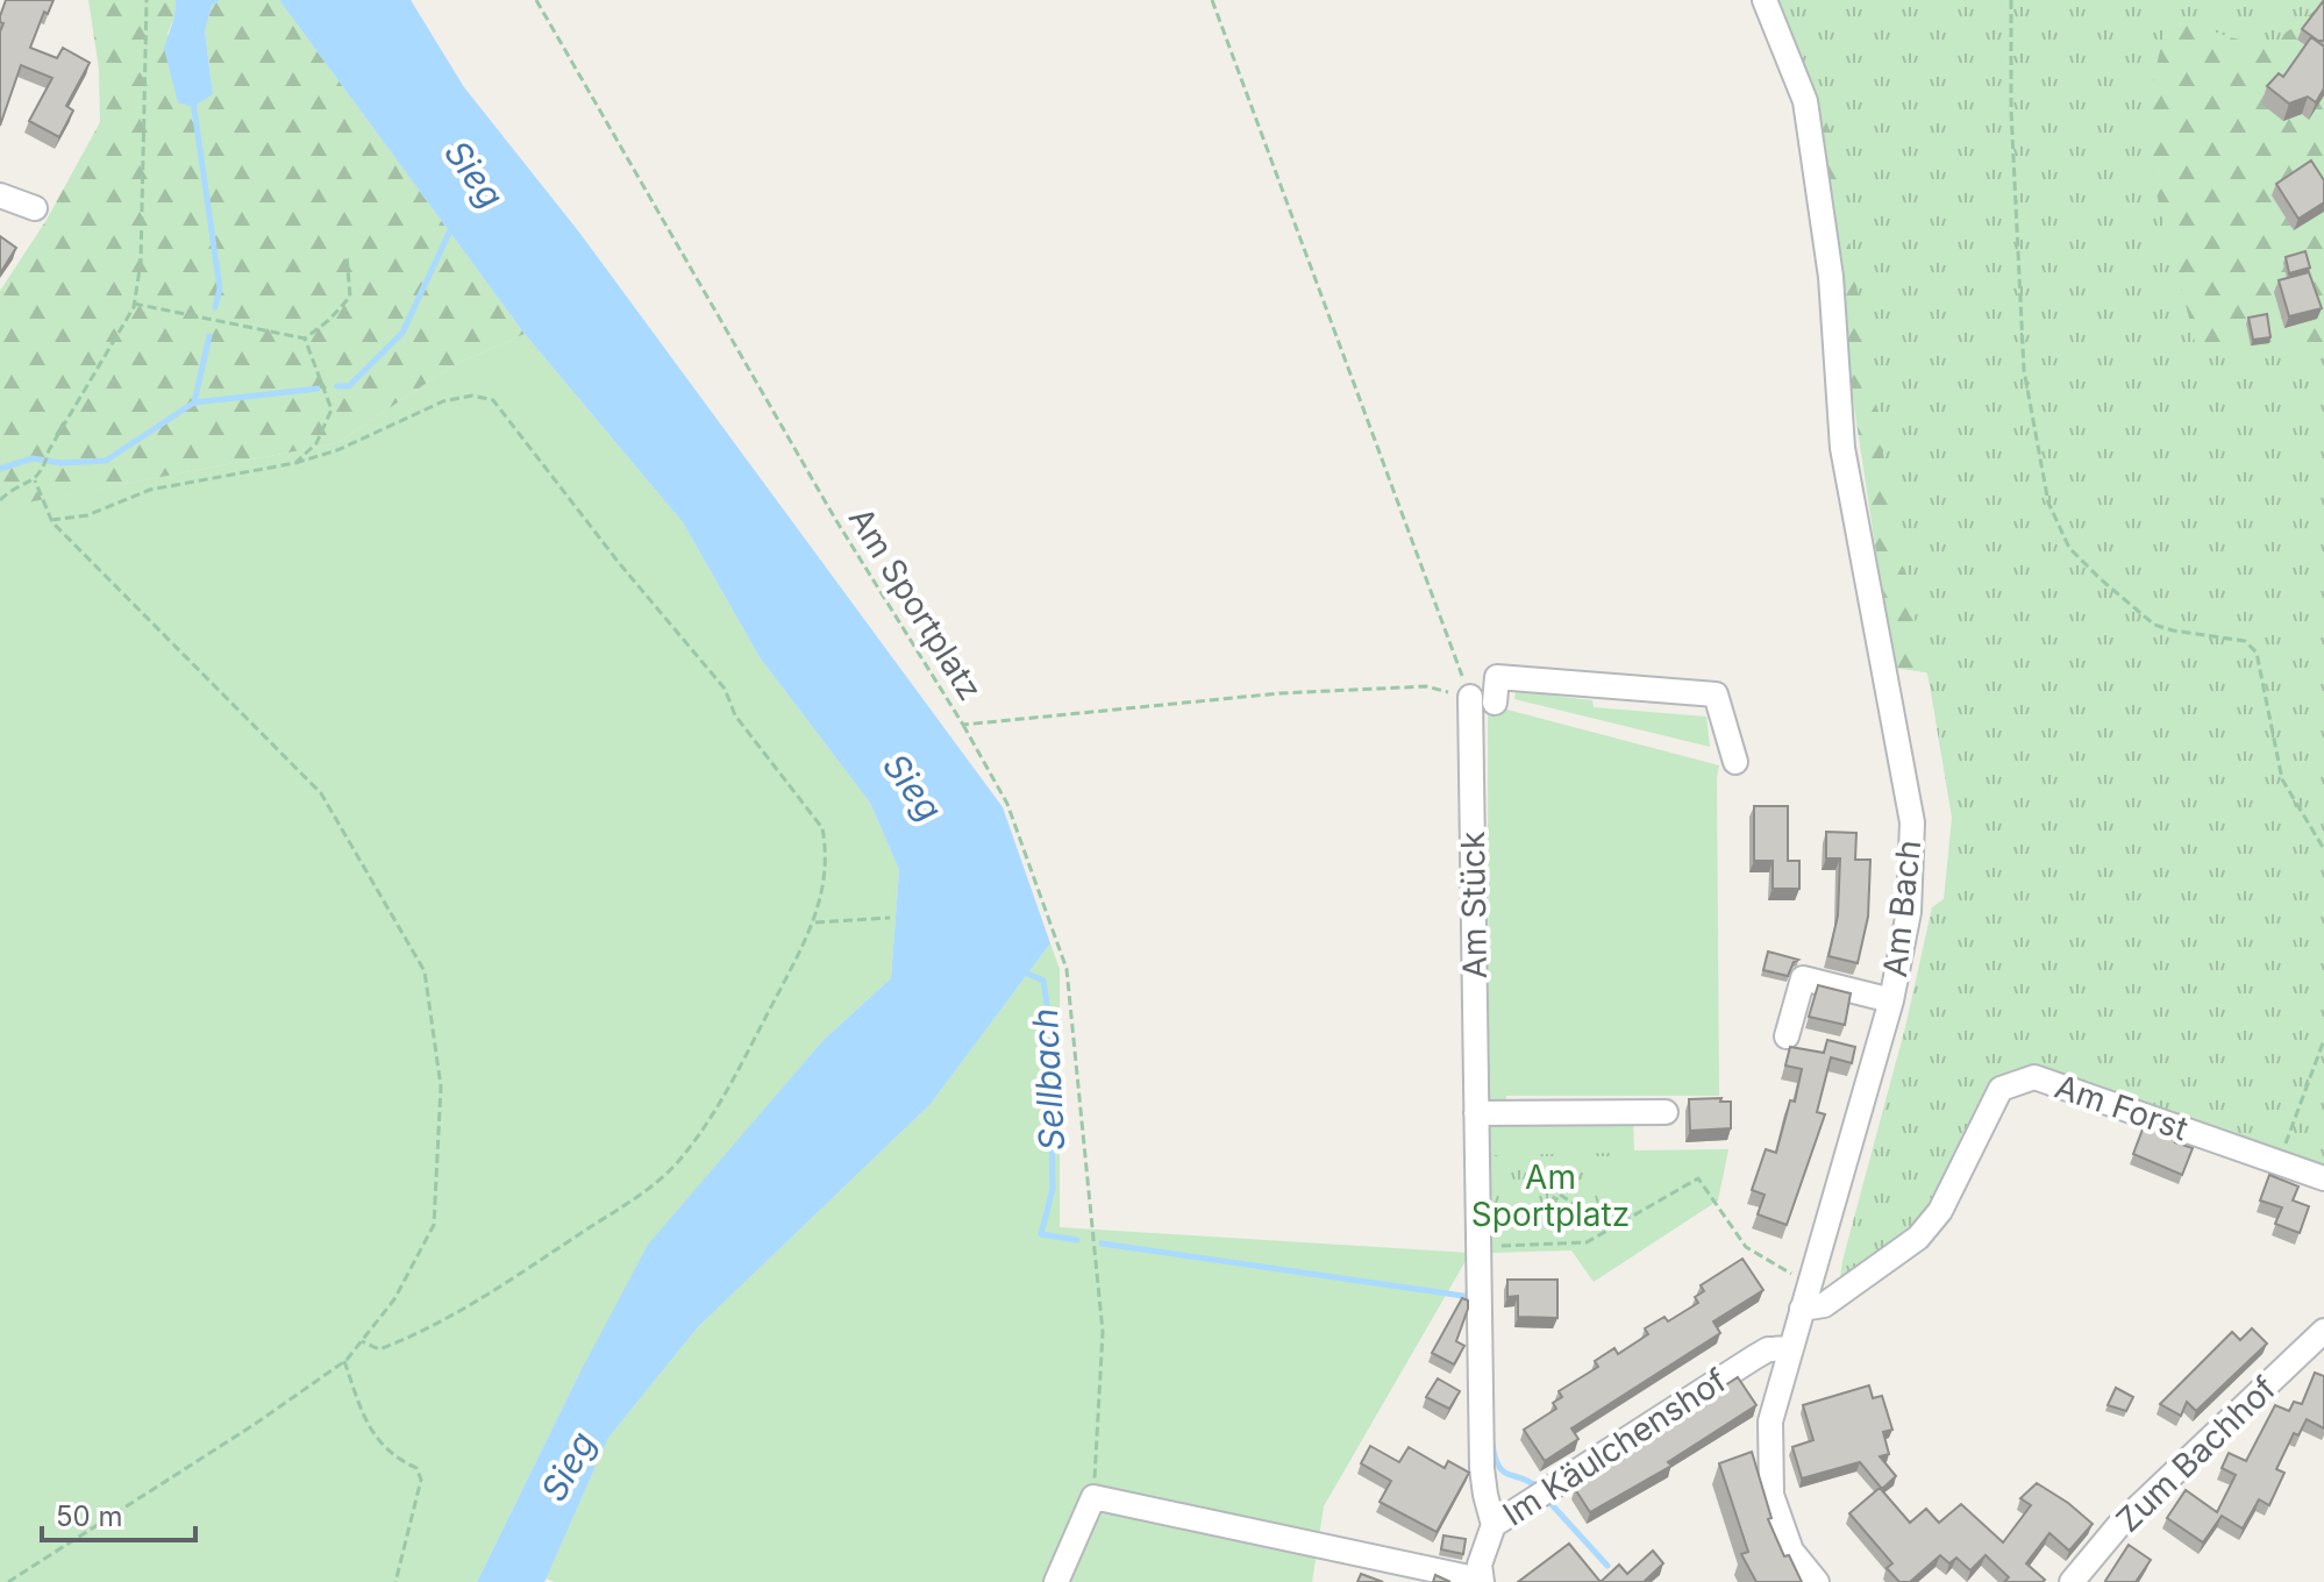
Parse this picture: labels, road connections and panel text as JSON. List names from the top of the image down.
{
  "streets": {
    "street": [
      "Am Stück",
      "Am Bach",
      "Am Forst",
      "Im Käulchenshof",
      "Zum Bachhof"
    ],
    "path": ["Am Sportplatz"]
  },
  "crossings": [
    ["Am Sportplatz", "Am Stück"],
    ["Am Stück", "Im Käulchenshof"],
    ["Am Bach", "Am Forst"],
    ["Am Bach", "Im Käulchenshof"]
  ],
  "water": ["Sieg", "Sellbach"],
  "parks": ["Am Sportplatz"],
  "scale_bar": "50 m"
}
